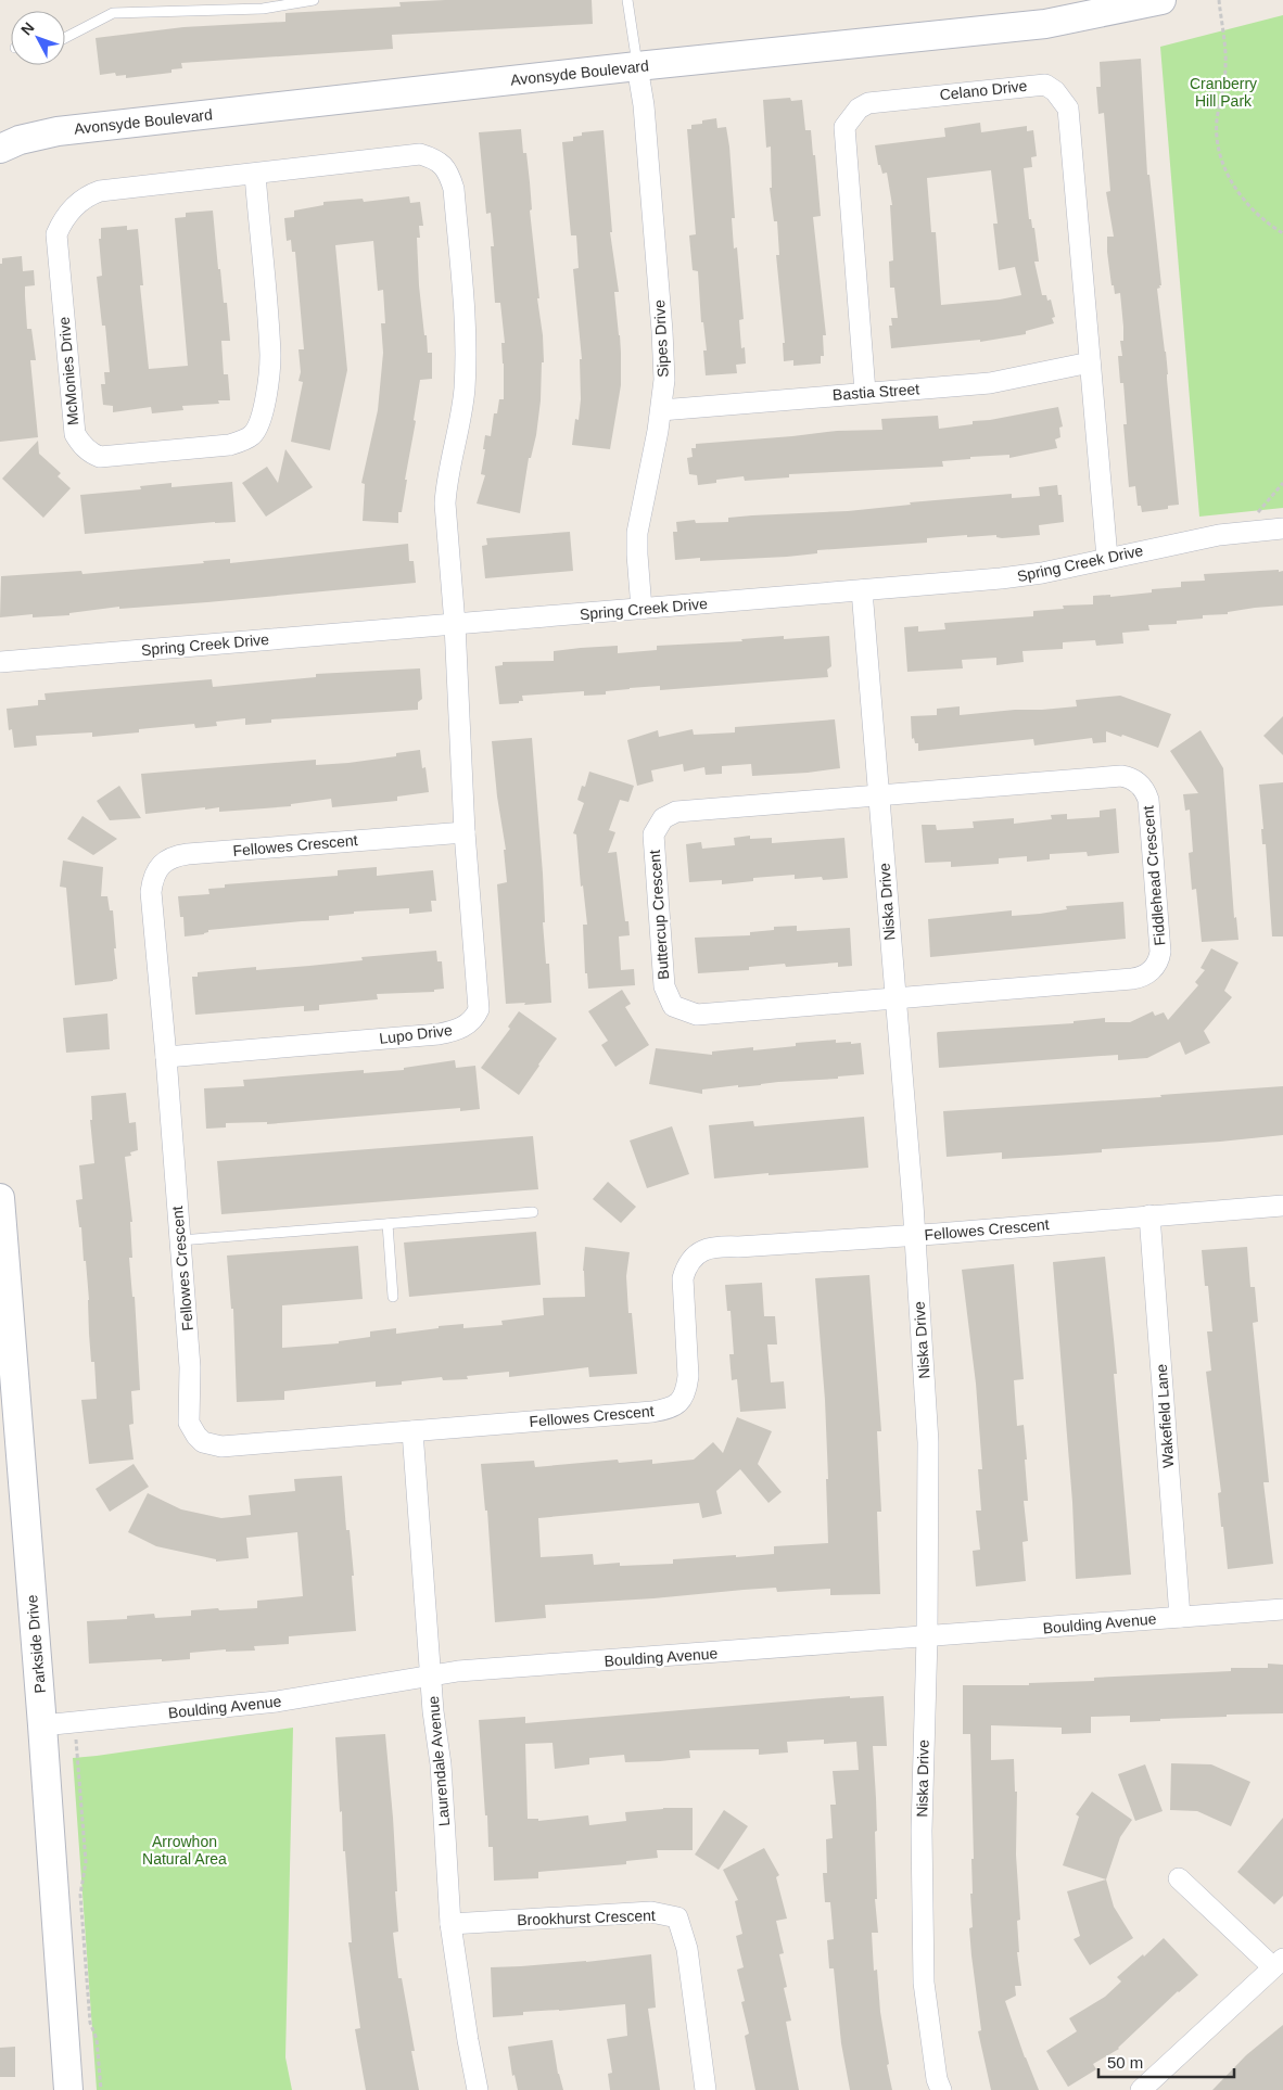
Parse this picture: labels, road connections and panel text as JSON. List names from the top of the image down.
{
  "streets": {
    "main road": ["Avonsyde Boulevard", "Parkside Drive"],
    "street": [
      "Celano Drive",
      "Sipes Drive",
      "McMonies Drive",
      "Bastia Street",
      "Spring Creek Drive",
      "Fellowes Crescent",
      "Fiddlehead Crescent",
      "Niska Drive",
      "Buttercup Crescent",
      "Lupo Drive",
      "Wakefield Lane",
      "Boulding Avenue",
      "Laurendale Avenue",
      "Brookhurst Crescent"
    ]
  },
  "crossings": [
    ["Avonsyde Boulevard", "Sipes Drive"],
    ["Celano Drive", "Bastia Street"],
    ["Celano Drive", "Spring Creek Drive"],
    ["Sipes Drive", "Bastia Street"],
    ["Sipes Drive", "Spring Creek Drive"],
    ["McMonies Drive", "Spring Creek Drive"],
    ["McMonies Drive", "Lupo Drive"],
    ["Spring Creek Drive", "Niska Drive"],
    ["Spring Creek Drive", "Lupo Drive"],
    ["Fellowes Crescent", "Niska Drive"],
    ["Fellowes Crescent", "Lupo Drive"],
    ["Fellowes Crescent", "Wakefield Lane"],
    ["Fellowes Crescent", "Laurendale Avenue"],
    ["Fiddlehead Crescent", "Niska Drive"],
    ["Fiddlehead Crescent", "Buttercup Crescent"],
    ["Niska Drive", "Buttercup Crescent"],
    ["Niska Drive", "Boulding Avenue"],
    ["Wakefield Lane", "Boulding Avenue"],
    ["Boulding Avenue", "Parkside Drive"],
    ["Boulding Avenue", "Laurendale Avenue"],
    ["Laurendale Avenue", "Brookhurst Crescent"]
  ],
  "parks": ["Cranberry Hill Park", "Arrowhon Natural Area"],
  "scale_bar": "50 m",
  "north": "top left"
}
